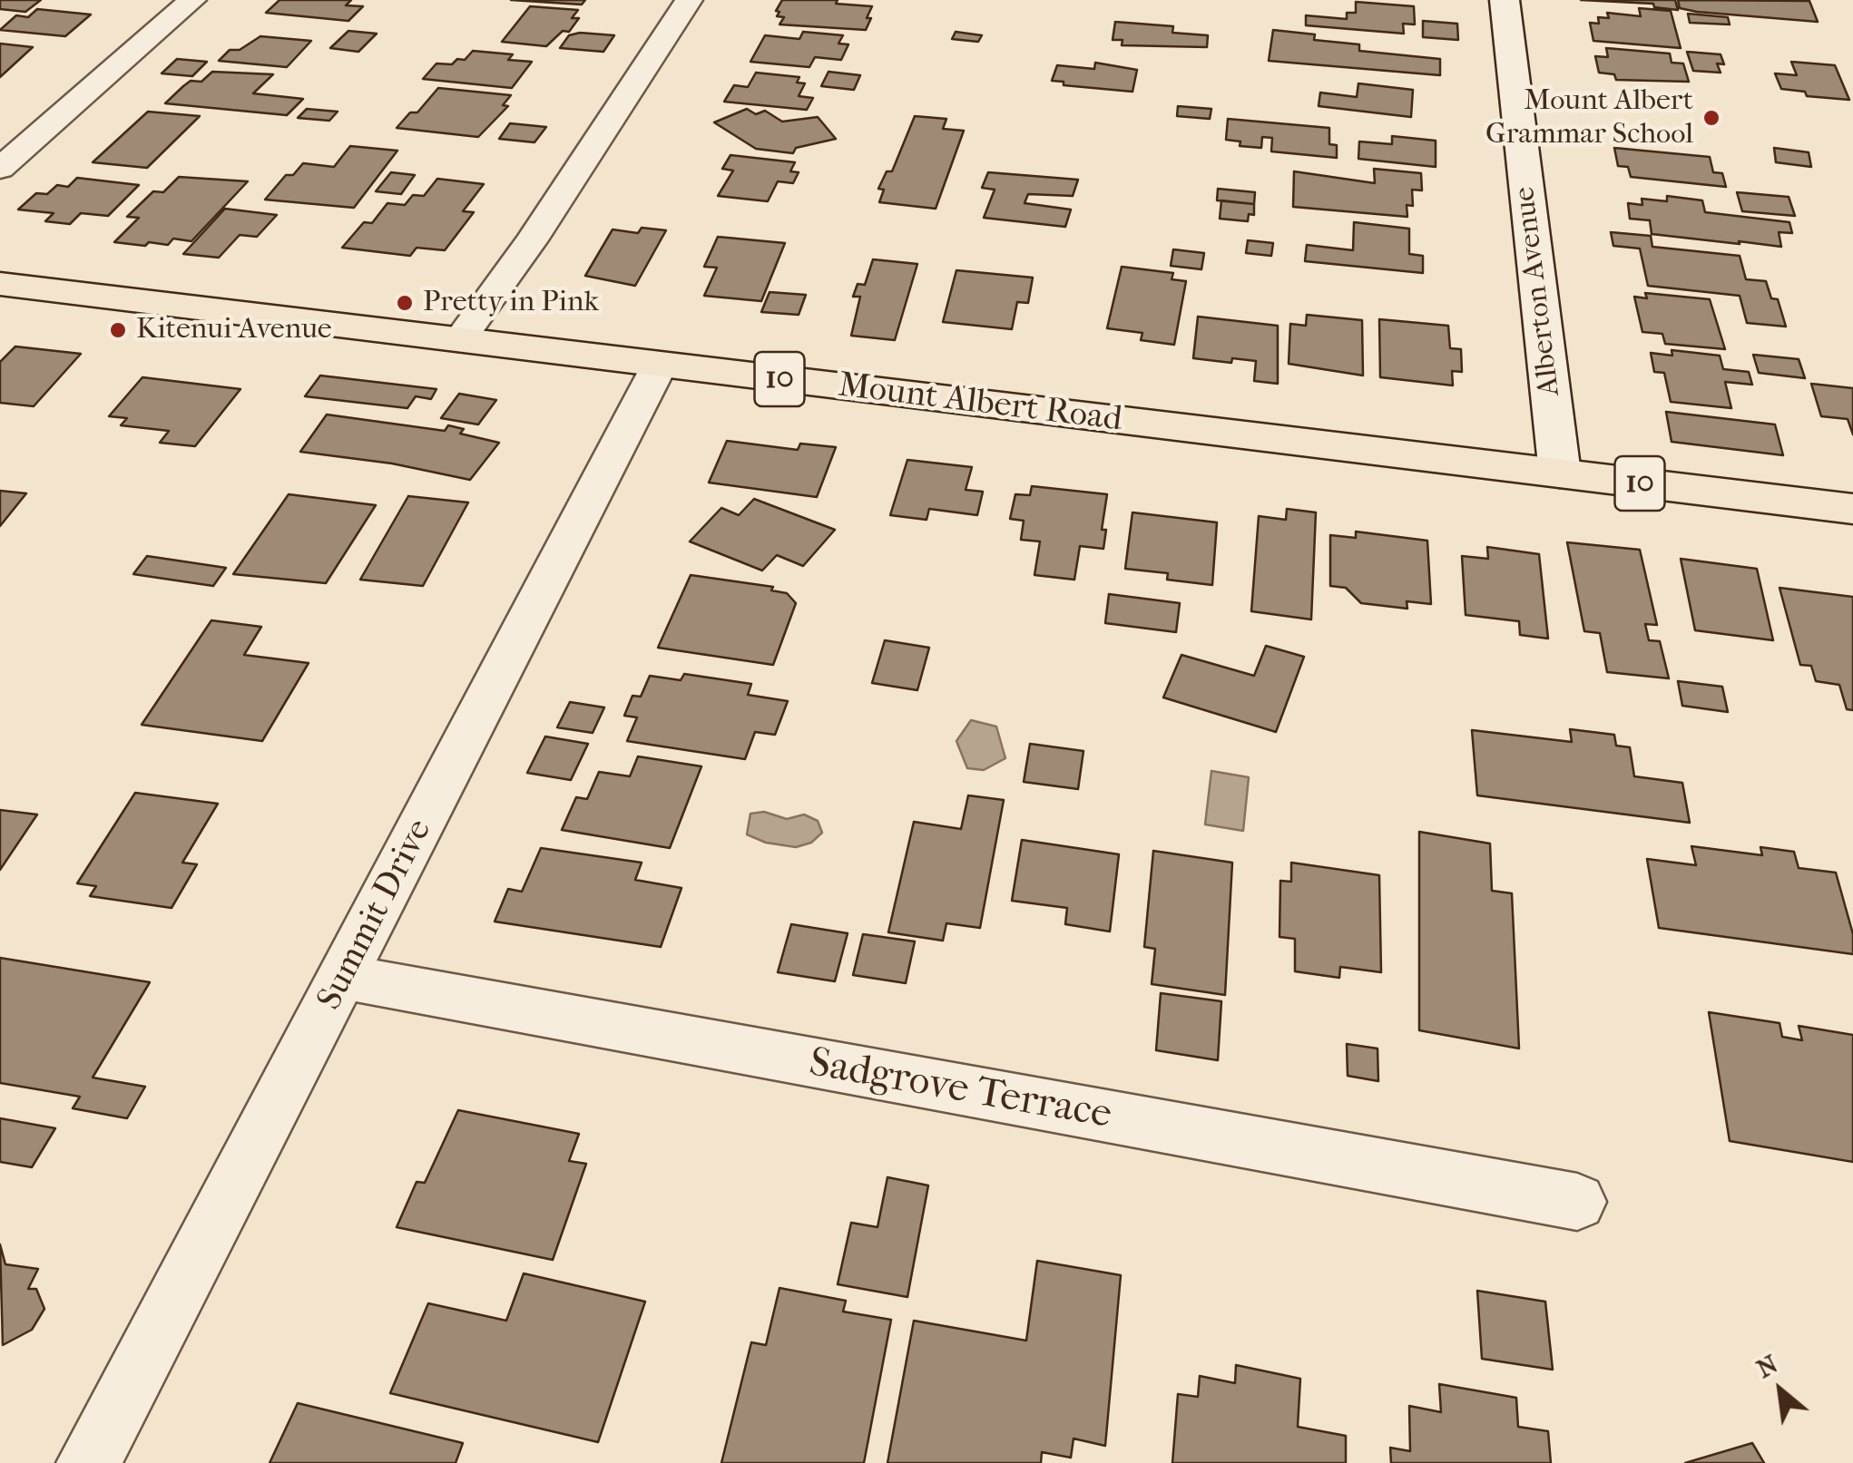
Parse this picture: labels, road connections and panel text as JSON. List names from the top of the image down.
{
  "streets": {
    "main road": ["Alberton Avenue", "10", "Mount Albert Road"],
    "street": ["Summit Drive", "Sadgrove Terrace"]
  },
  "crossings": [
    ["Alberton Avenue", "Mount Albert Road"],
    ["Mount Albert Road", "Summit Drive"],
    ["Summit Drive", "Sadgrove Terrace"]
  ],
  "places": ["Mount Albert Grammar School", "Pretty in Pink", "Kitenui Avenue"],
  "north": "top left"
}
